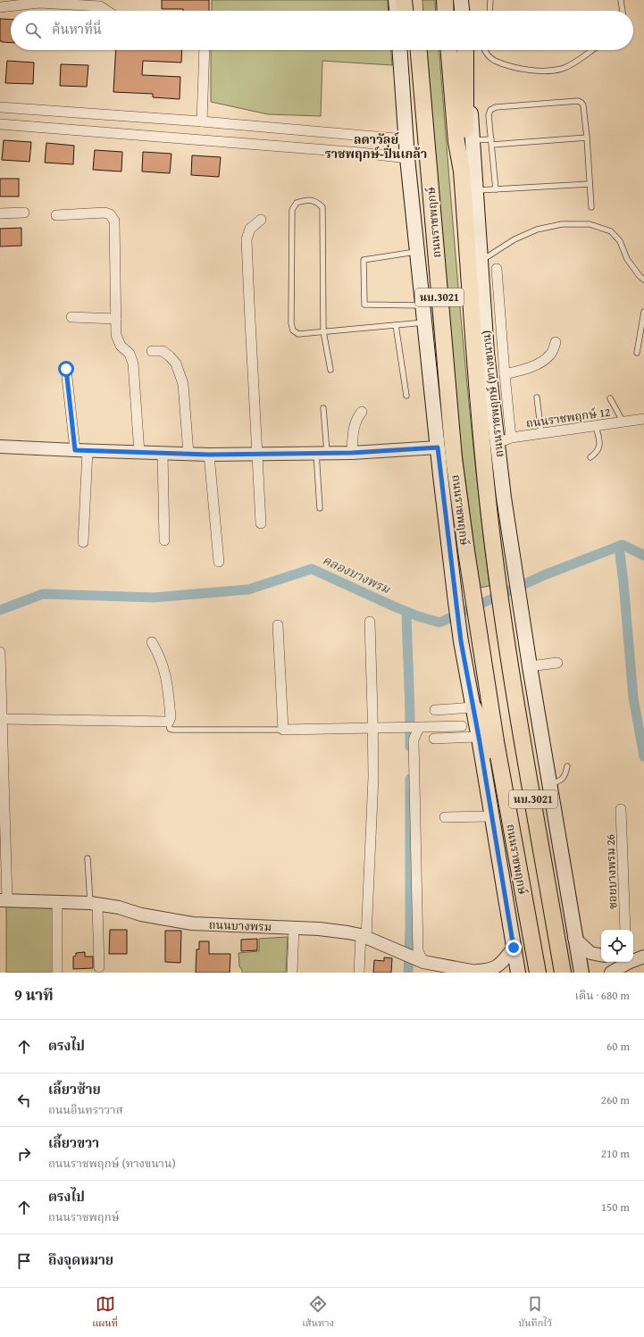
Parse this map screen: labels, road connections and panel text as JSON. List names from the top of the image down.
{
  "streets": {
    "main road": ["ถนนราชพฤกษ์", "นบ.3021", "ถนนราชพฤกษ์ (ทางขนาน)"],
    "street": ["ถนนราชพฤกษ์ 12", "ซอยบางพรม 26", "ถนนบางพรม"]
  },
  "crossings": [
    ["ถนนราชพฤกษ์", "นบ.3021"],
    ["ถนนราชพฤกษ์", "ถนนบางพรม"],
    ["นบ.3021", "ถนนราชพฤกษ์ (ทางขนาน)"],
    ["ถนนราชพฤกษ์ (ทางขนาน)", "ถนนราชพฤกษ์ 12"]
  ],
  "districts": ["ลดาวัลย์ ราชพฤกษ์-ปิ่นเกล้า"],
  "water": ["คลองบางพรม"],
  "page": {
    "search": "ค้นหาที่นี่",
    "heading": ["9 นาที", "เดิน · 680 m"],
    "list": [
      ["ตรงไป", "60 m"],
      ["เลี้ยวซ้าย", "ถนนอินทราวาส", "260 m"],
      ["เลี้ยวขวา", "ถนนราชพฤกษ์ (ทางขนาน)", "210 m"],
      ["ตรงไป", "ถนนราชพฤกษ์", "150 m"],
      "ถึงจุดหมาย"
    ],
    "nav": ["แผนที่", "เส้นทาง", "บันทึกไว้"]
  }
}
